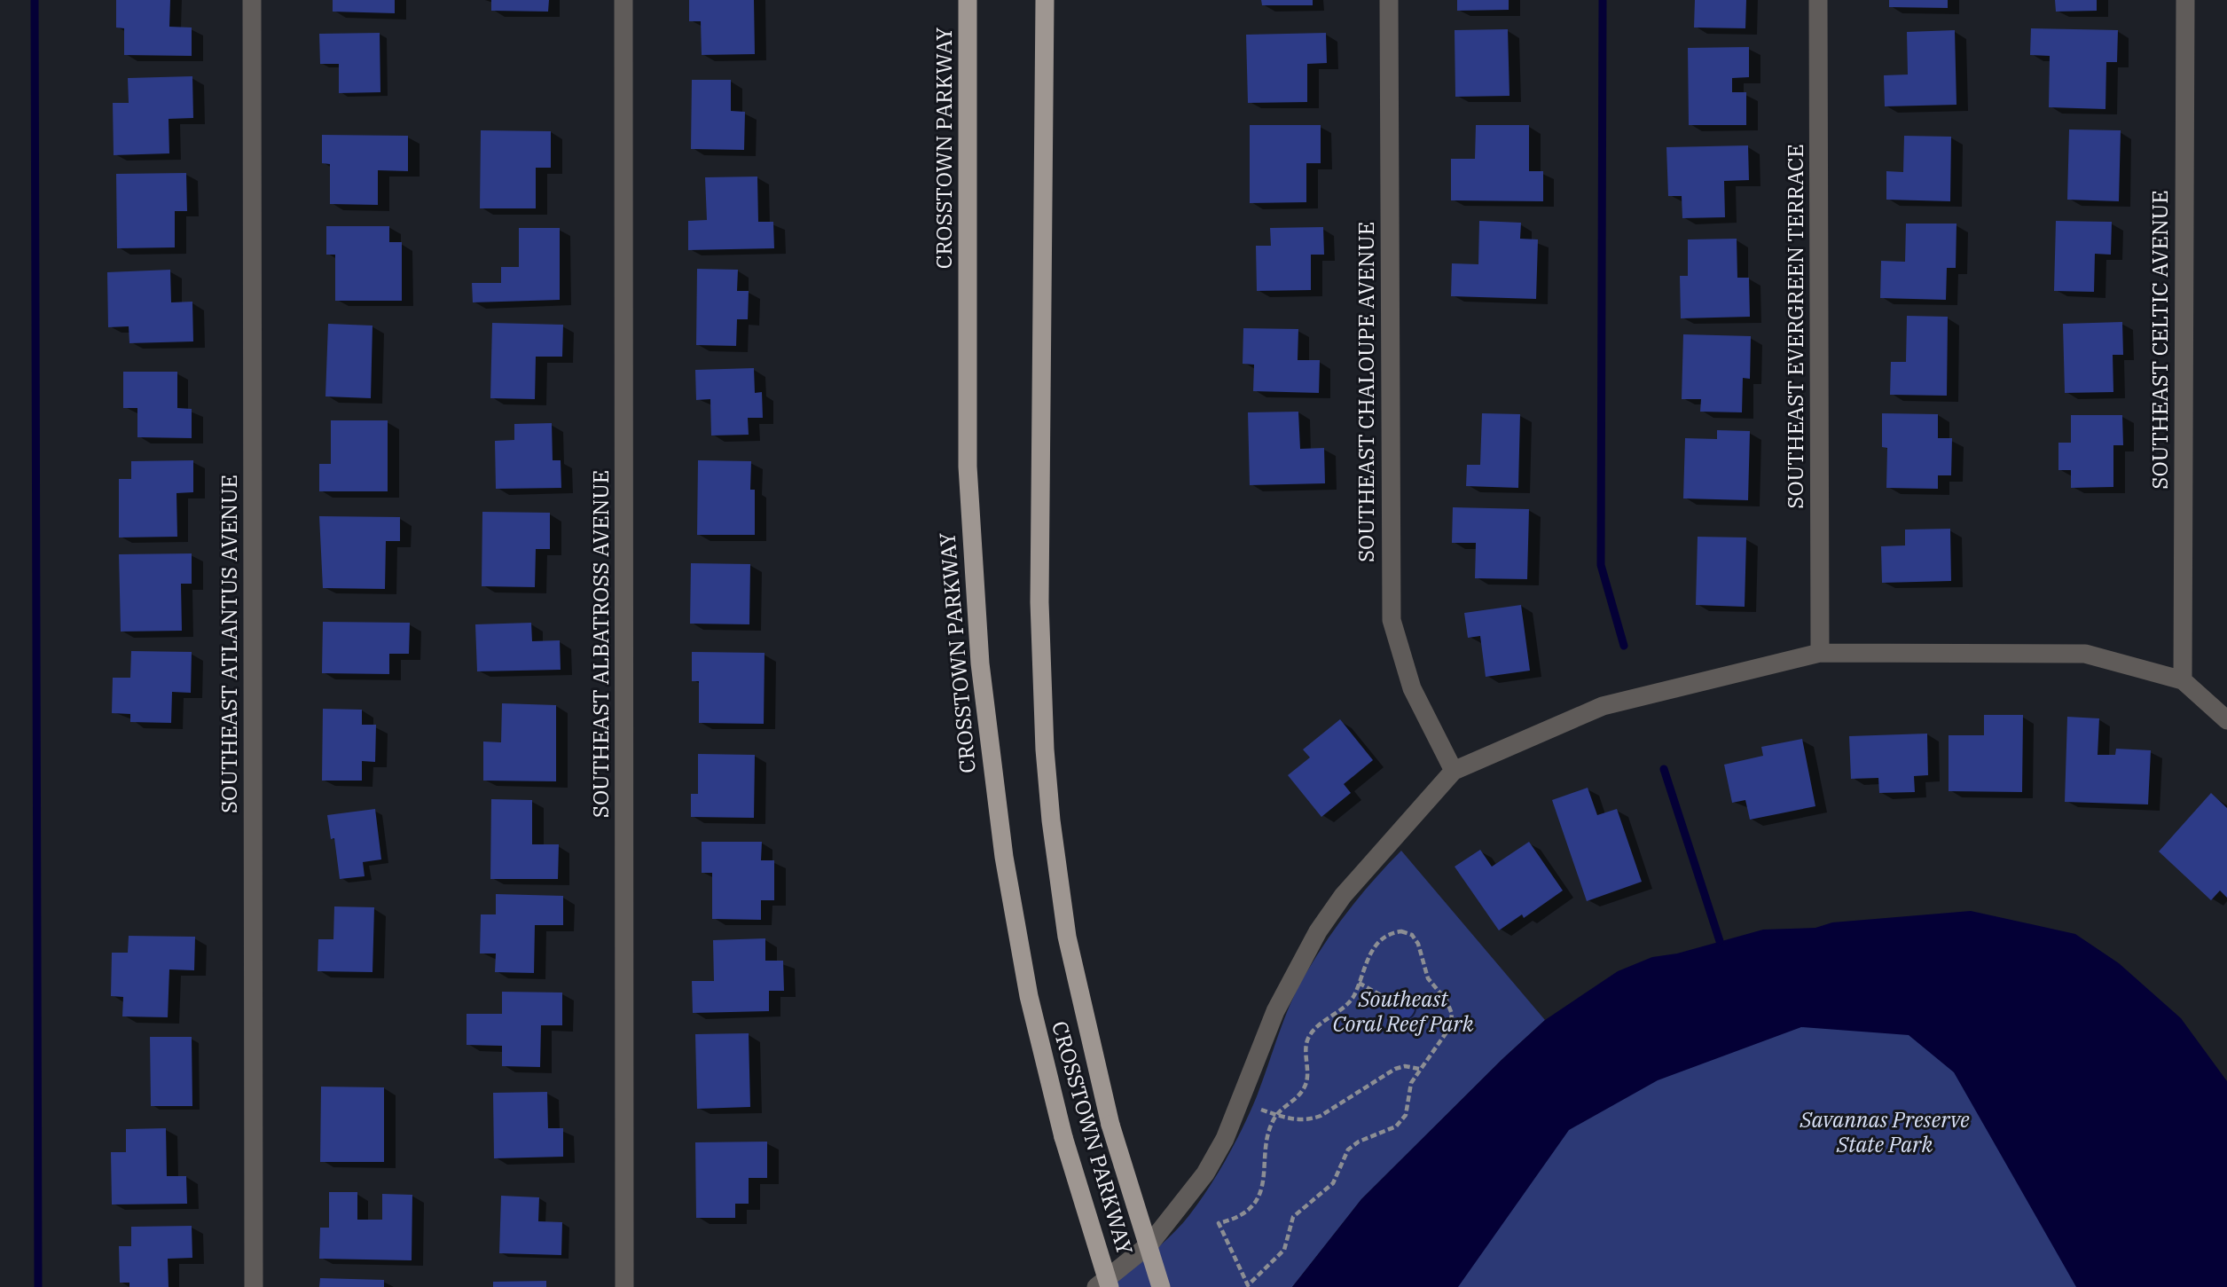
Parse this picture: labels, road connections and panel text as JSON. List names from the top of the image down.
{
  "streets": {
    "main road": ["CROSSTOWN PARKWAY"],
    "street": [
      "SOUTHEAST EVERGREEN TERRACE",
      "SOUTHEAST CELTIC AVENUE",
      "SOUTHEAST CHALOUPE AVENUE",
      "SOUTHEAST ATLANTUS AVENUE",
      "SOUTHEAST ALBATROSS AVENUE"
    ]
  },
  "parks": ["Southeast Coral Reef Park", "Savannas Preserve State Park"]
}
